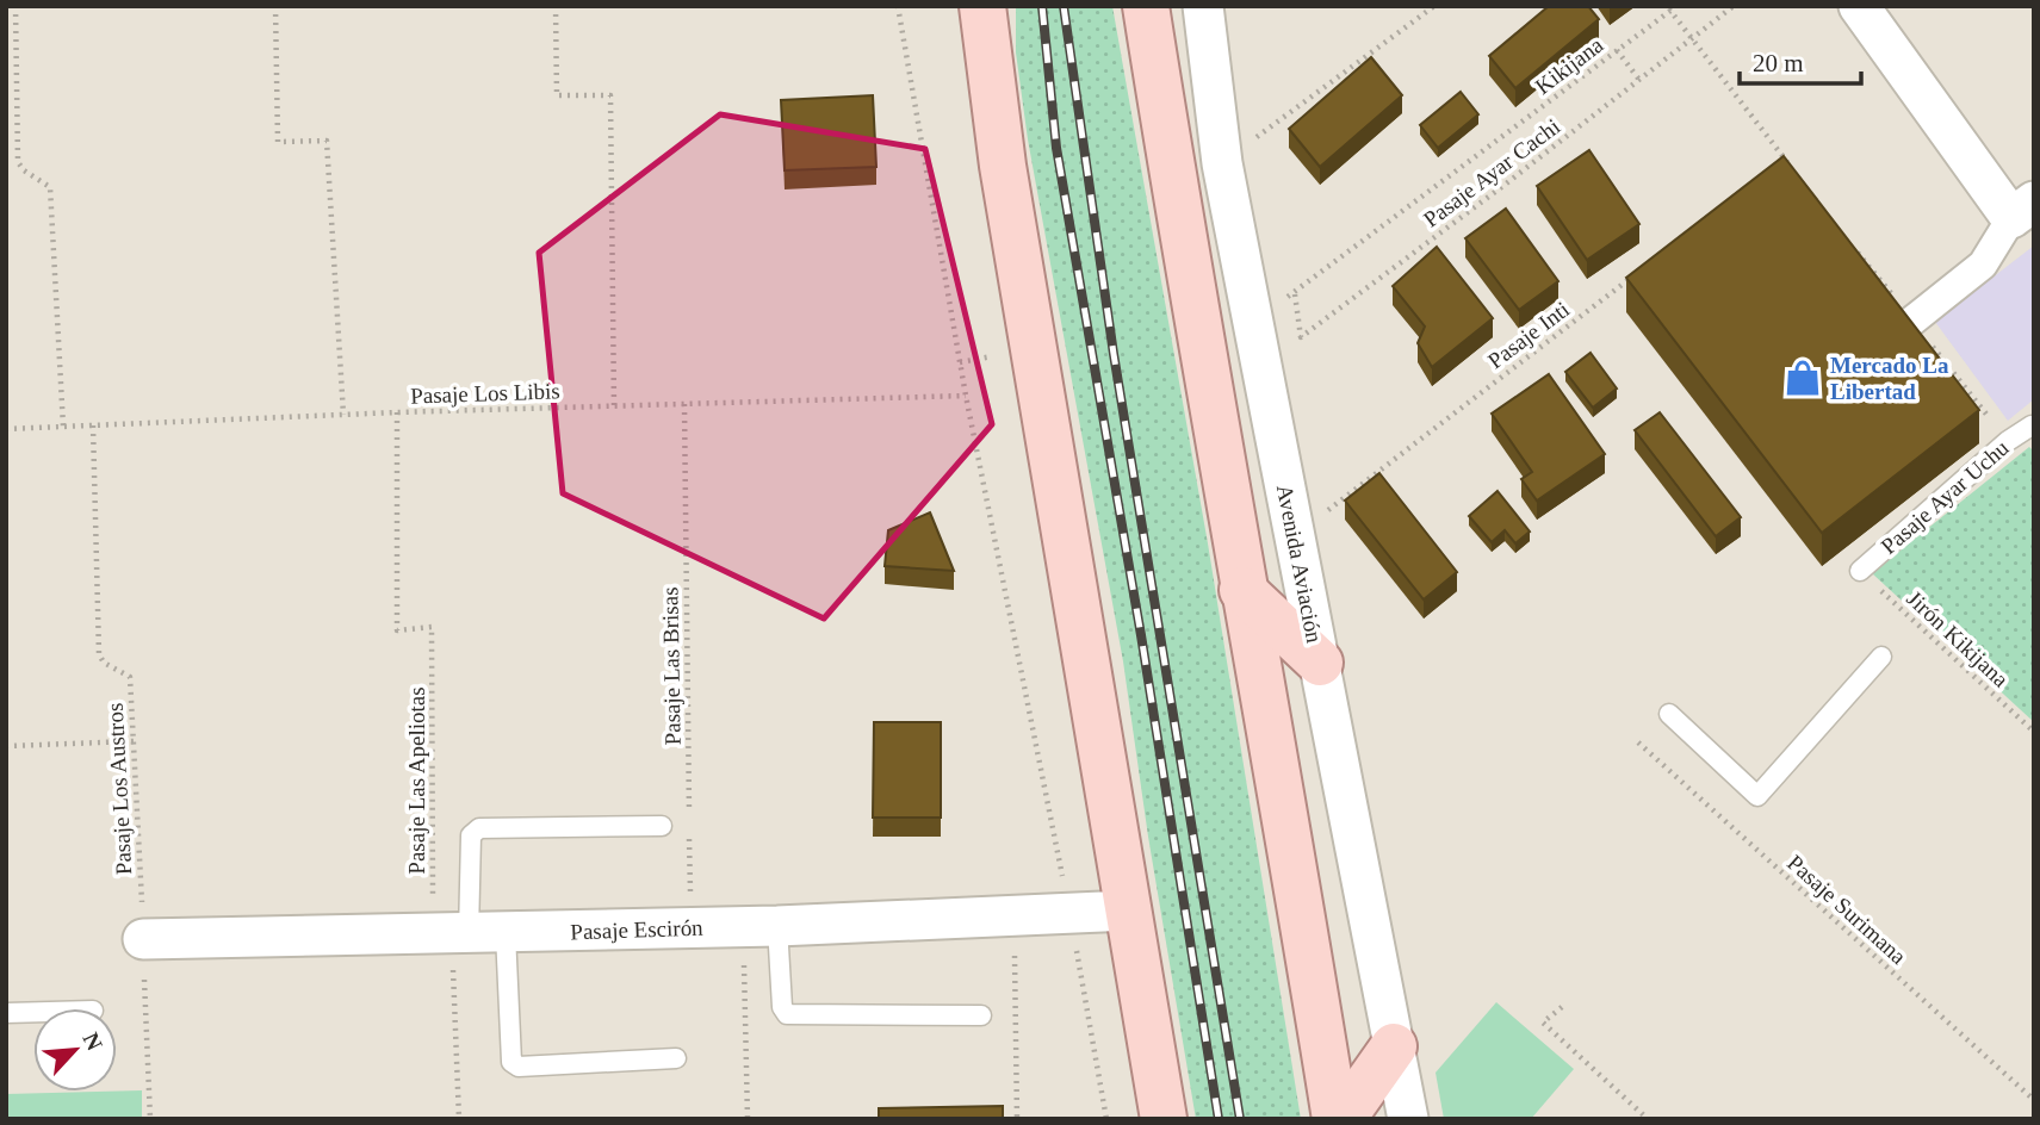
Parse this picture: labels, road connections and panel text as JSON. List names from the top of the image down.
{
  "streets": {
    "street": ["Avenida Aviación", "Pasaje Escirón"],
    "lane": ["Pasaje Ayar Uchu"],
    "path": [
      "Kikijana",
      "Pasaje Ayar Cachi",
      "Pasaje Inti",
      "Pasaje Los Libis",
      "Jirón Kikijana",
      "Pasaje Las Brisas",
      "Pasaje Las Apeliotas",
      "Pasaje Los Austros",
      "Pasaje Surimana"
    ]
  },
  "crossings": [
    ["Kikijana", "Pasaje Ayar Cachi"],
    ["Kikijana", "Avenida Aviación"],
    ["Pasaje Inti", "Avenida Aviación"],
    ["Pasaje Los Libis", "Pasaje Las Brisas"],
    ["Pasaje Los Libis", "Pasaje Las Apeliotas"],
    ["Pasaje Los Libis", "Pasaje Los Austros"],
    ["Pasaje Ayar Uchu", "Jirón Kikijana"],
    ["Pasaje Las Apeliotas", "Pasaje Escirón"],
    ["Pasaje Los Austros", "Pasaje Escirón"]
  ],
  "places": {
    "shop": ["Mercado La Libertad"]
  },
  "scale_bar": "20 m",
  "north": "top right"
}
